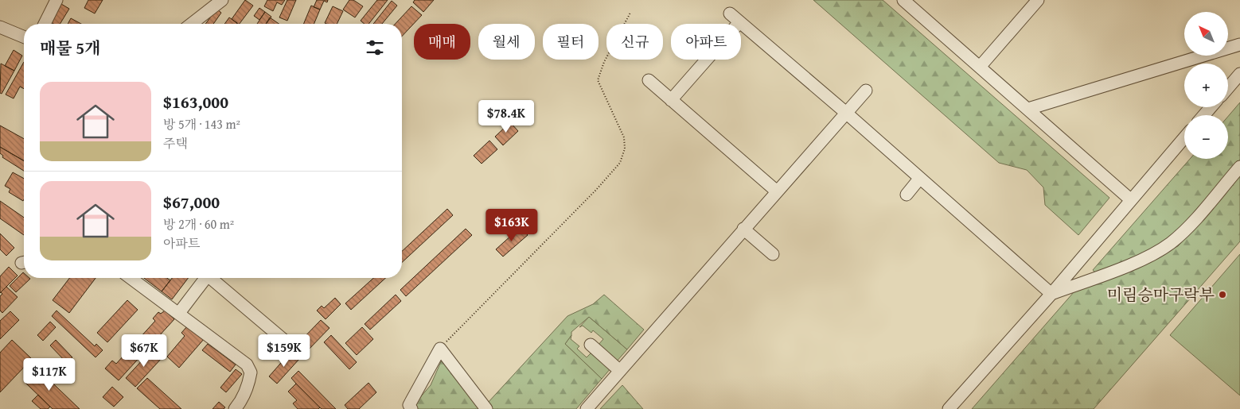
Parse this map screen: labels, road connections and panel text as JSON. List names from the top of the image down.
{
  "places": ["미림승마구락부"],
  "north": "top left",
  "page": {
    "map_buttons": ["+", "−"],
    "chip": [
      "매매",
      "월세",
      "필터",
      "신규",
      "아파트"
    ],
    "heading": "매물 5개",
    "list": [
      {
        "name": "$163,000",
        "note": "방 5개 · 143 m² · 주택"
      },
      {
        "name": "$67,000",
        "note": "방 2개 · 60 m² · 아파트"
      }
    ],
    "price": [
      "$78.4K",
      "$163K",
      "$67K",
      "$159K",
      "$117K"
    ]
  }
}
